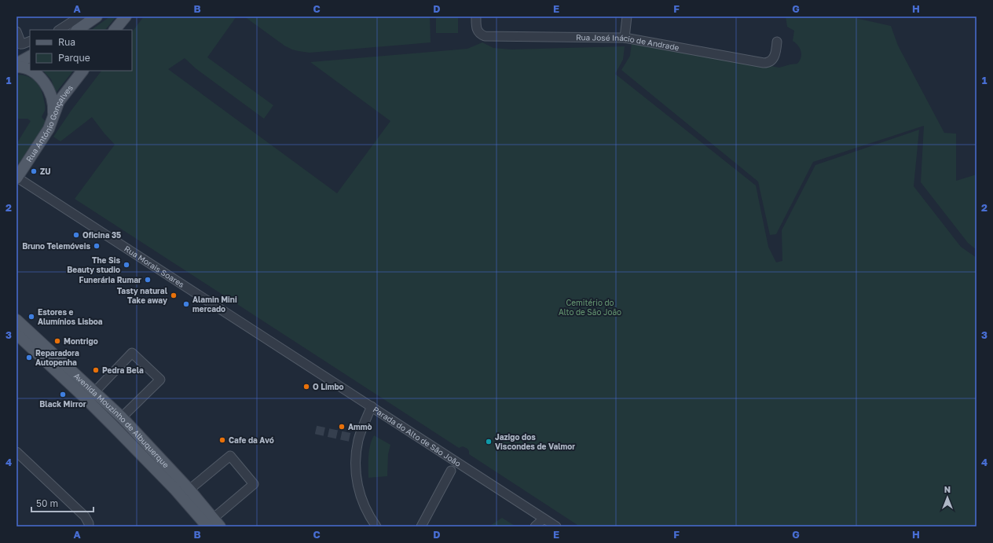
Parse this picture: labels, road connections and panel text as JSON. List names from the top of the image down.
{
  "streets": {
    "main road": ["Rua António Gonçalves", "Avenida Mouzinho de Albuquerque"],
    "street": ["Rua José Inácio de Andrade", "Rua Morais Soares", "Parada do Alto de São João"]
  },
  "crossings": [
    ["Rua António Gonçalves", "Rua Morais Soares"],
    ["Rua Morais Soares", "Parada do Alto de São João"]
  ],
  "parks": ["Cemitério do Alto de São João"],
  "places": [
    "ZU",
    "Oficina 35",
    "Bruno Telemóveis",
    "The Sis Beauty studio",
    "Funerária Rumar",
    "Tasty natural Take away",
    "Alamin Mini mercado",
    "Estores e Alumínios Lisboa",
    "Montrigo",
    "Reparadora Autopenha",
    "Pedra Bela",
    "O Limbo",
    "Black Mirror",
    "Ammò",
    "Cafe da Avó",
    "Jazigo dos Viscondes de Valmor"
  ],
  "legend": ["Rua", "Parque"],
  "scale_bar": "50 m",
  "north": "top",
  "grid": {
    "columns": [
      "A",
      "B",
      "C",
      "D",
      "E",
      "F",
      "G",
      "H"
    ],
    "rows": [
      "1",
      "2",
      "3",
      "4"
    ]
  }
}
